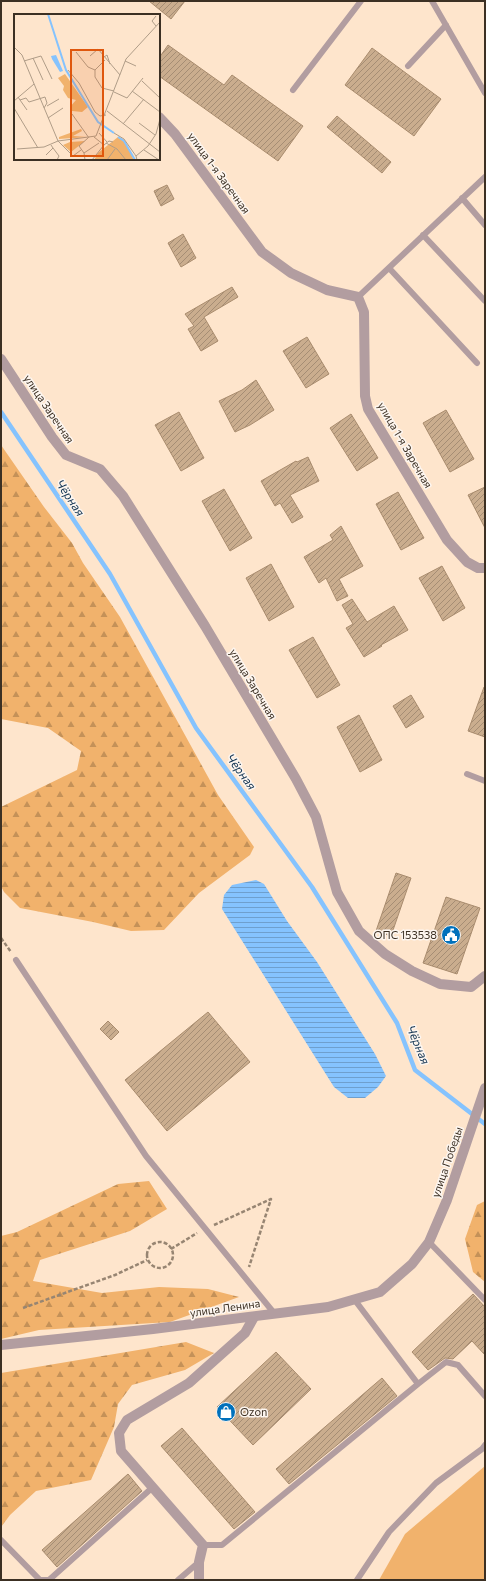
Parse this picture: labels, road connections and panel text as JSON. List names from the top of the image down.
{
  "streets": {
    "street": [
      "улица 1-я Заречная",
      "улица Заречная",
      "улица Победы",
      "улица Ленина"
    ]
  },
  "crossings": [
    ["улица Победы", "улица Ленина"]
  ],
  "water": ["Чёрная"],
  "places": {
    "public building": ["ОПС 153538"],
    "shop": ["Ozon"]
  }
}
